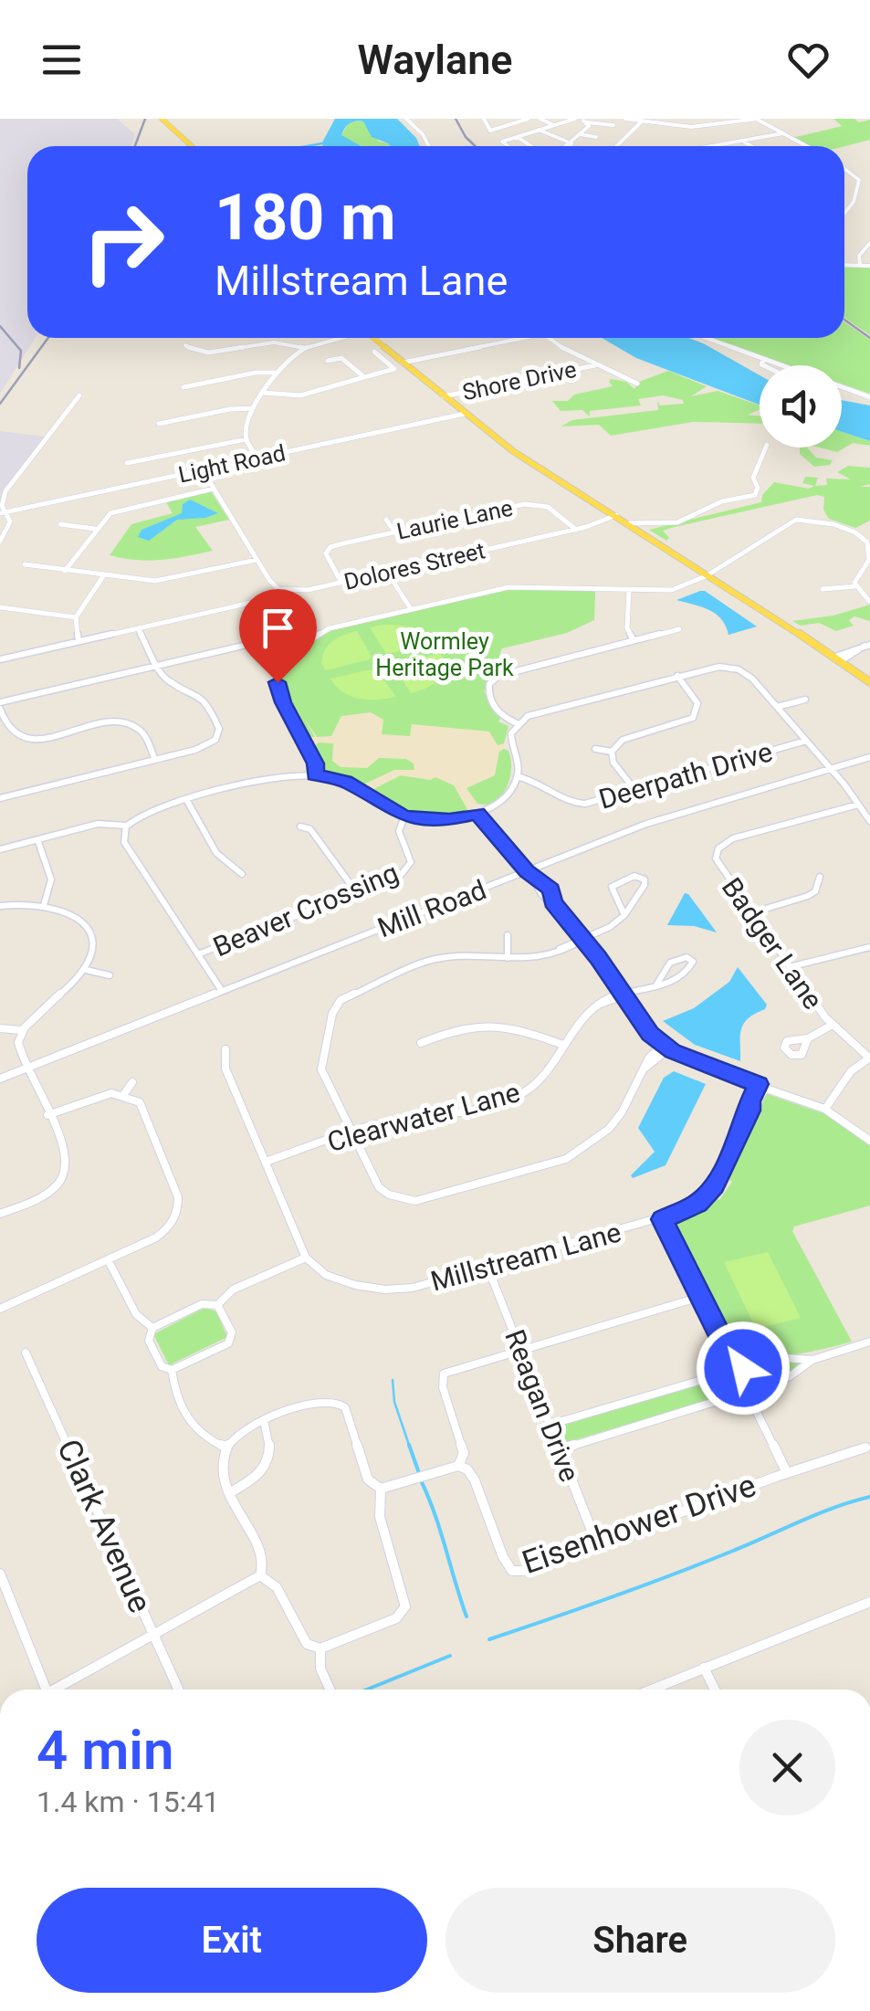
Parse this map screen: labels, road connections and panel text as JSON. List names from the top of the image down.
{
  "streets": {
    "street": [
      "Shore Drive",
      "Light Road",
      "Laurie Lane",
      "Dolores Street",
      "Deerpath Drive",
      "Mill Road",
      "Beaver Crossing",
      "Badger Lane",
      "Clearwater Lane",
      "Millstream Lane",
      "Reagan Drive",
      "Eisenhower Drive",
      "Clark Avenue"
    ]
  },
  "crossings": [
    ["Laurie Lane", "Dolores Street"],
    ["Millstream Lane", "Reagan Drive"],
    ["Reagan Drive", "Eisenhower Drive"]
  ],
  "parks": ["Wormley Heritage Park"],
  "page": {
    "header": "Waylane",
    "turn": ["180 m", "Millstream Lane"],
    "heading": ["4 min", "1.4 km · 15:41"],
    "buttons": ["Exit", "Share"]
  }
}
